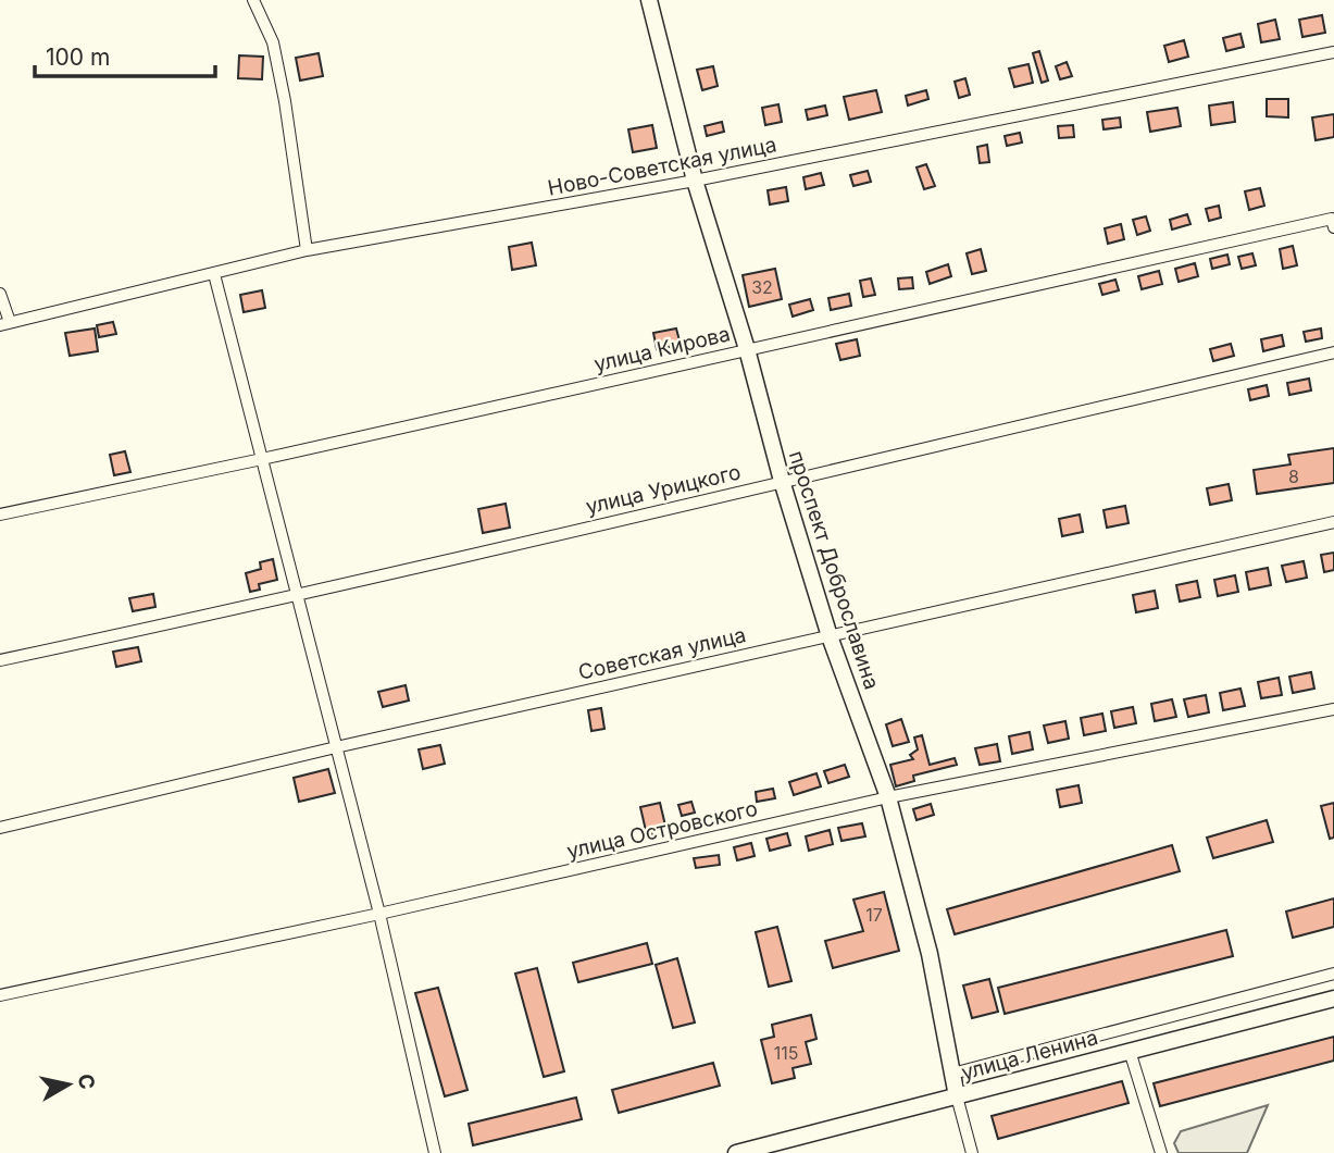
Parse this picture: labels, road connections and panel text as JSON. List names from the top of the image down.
{
  "streets": {
    "street": [
      "Ново-Советская улица",
      "улица Кирова",
      "улица Урицкого",
      "проспект Доброславина",
      "Советская улица",
      "улица Островского",
      "улица Ленина"
    ]
  },
  "crossings": [
    ["Ново-Советская улица", "проспект Доброславина"],
    ["улица Кирова", "проспект Доброславина"],
    ["улица Урицкого", "проспект Доброславина"],
    ["проспект Доброславина", "Советская улица"],
    ["проспект Доброславина", "улица Островского"],
    ["проспект Доброславина", "улица Ленина"]
  ],
  "house_numbers": [
    "32",
    "8",
    "17",
    "115"
  ],
  "scale_bar": "100 m",
  "north": "right"
}
